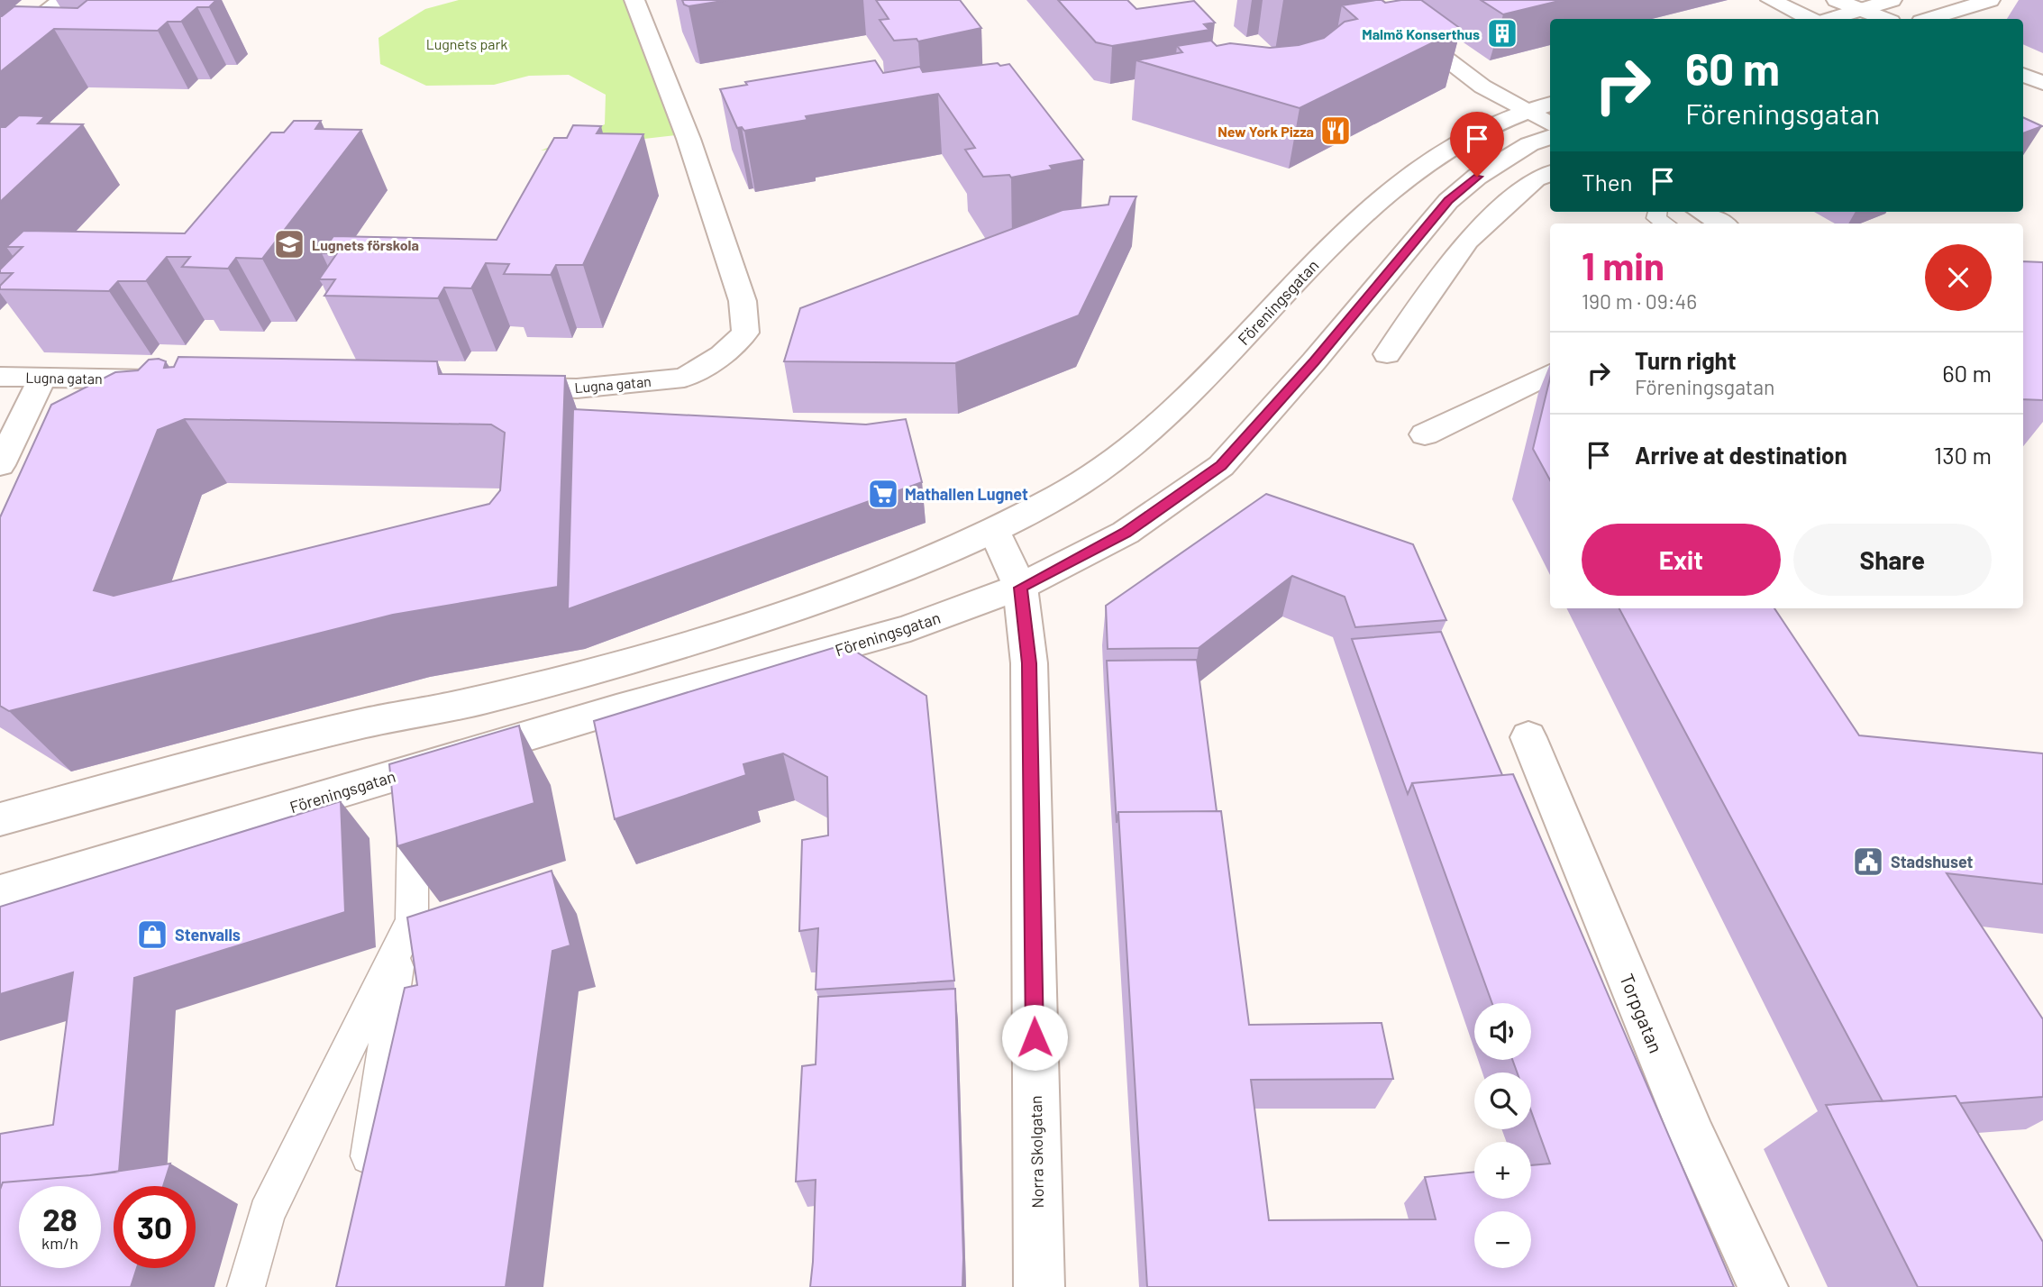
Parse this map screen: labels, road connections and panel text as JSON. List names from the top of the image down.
{
  "streets": {
    "street": [
      "Föreningsgatan",
      "Lugna gatan",
      "Torpgatan",
      "Norra Skolgatan"
    ]
  },
  "crossings": [
    ["Föreningsgatan", "Norra Skolgatan"]
  ],
  "parks": ["Lugnets park"],
  "places": {
    "building": ["Malmö Konserthus"],
    "restaurant": ["New York Pizza"],
    "school or university": ["Lugnets förskola"],
    "supermarket": ["Mathallen Lugnet"],
    "public building": ["Stadshuset"],
    "shop": ["Stenvalls"]
  },
  "page": {
    "turn": ["60 m", "Föreningsgatan"],
    "then": "Then",
    "heading": ["1 min", "190 m · 09:46"],
    "list": [
      {
        "name": "Turn right",
        "note": "Föreningsgatan",
        "value": "60 m"
      },
      {
        "name": "Arrive at destination",
        "value": "130 m"
      }
    ],
    "buttons": ["Exit", "Share"],
    "map_buttons": ["+", "−"],
    "speed": "28 km/h",
    "limit": "30"
  }
}
